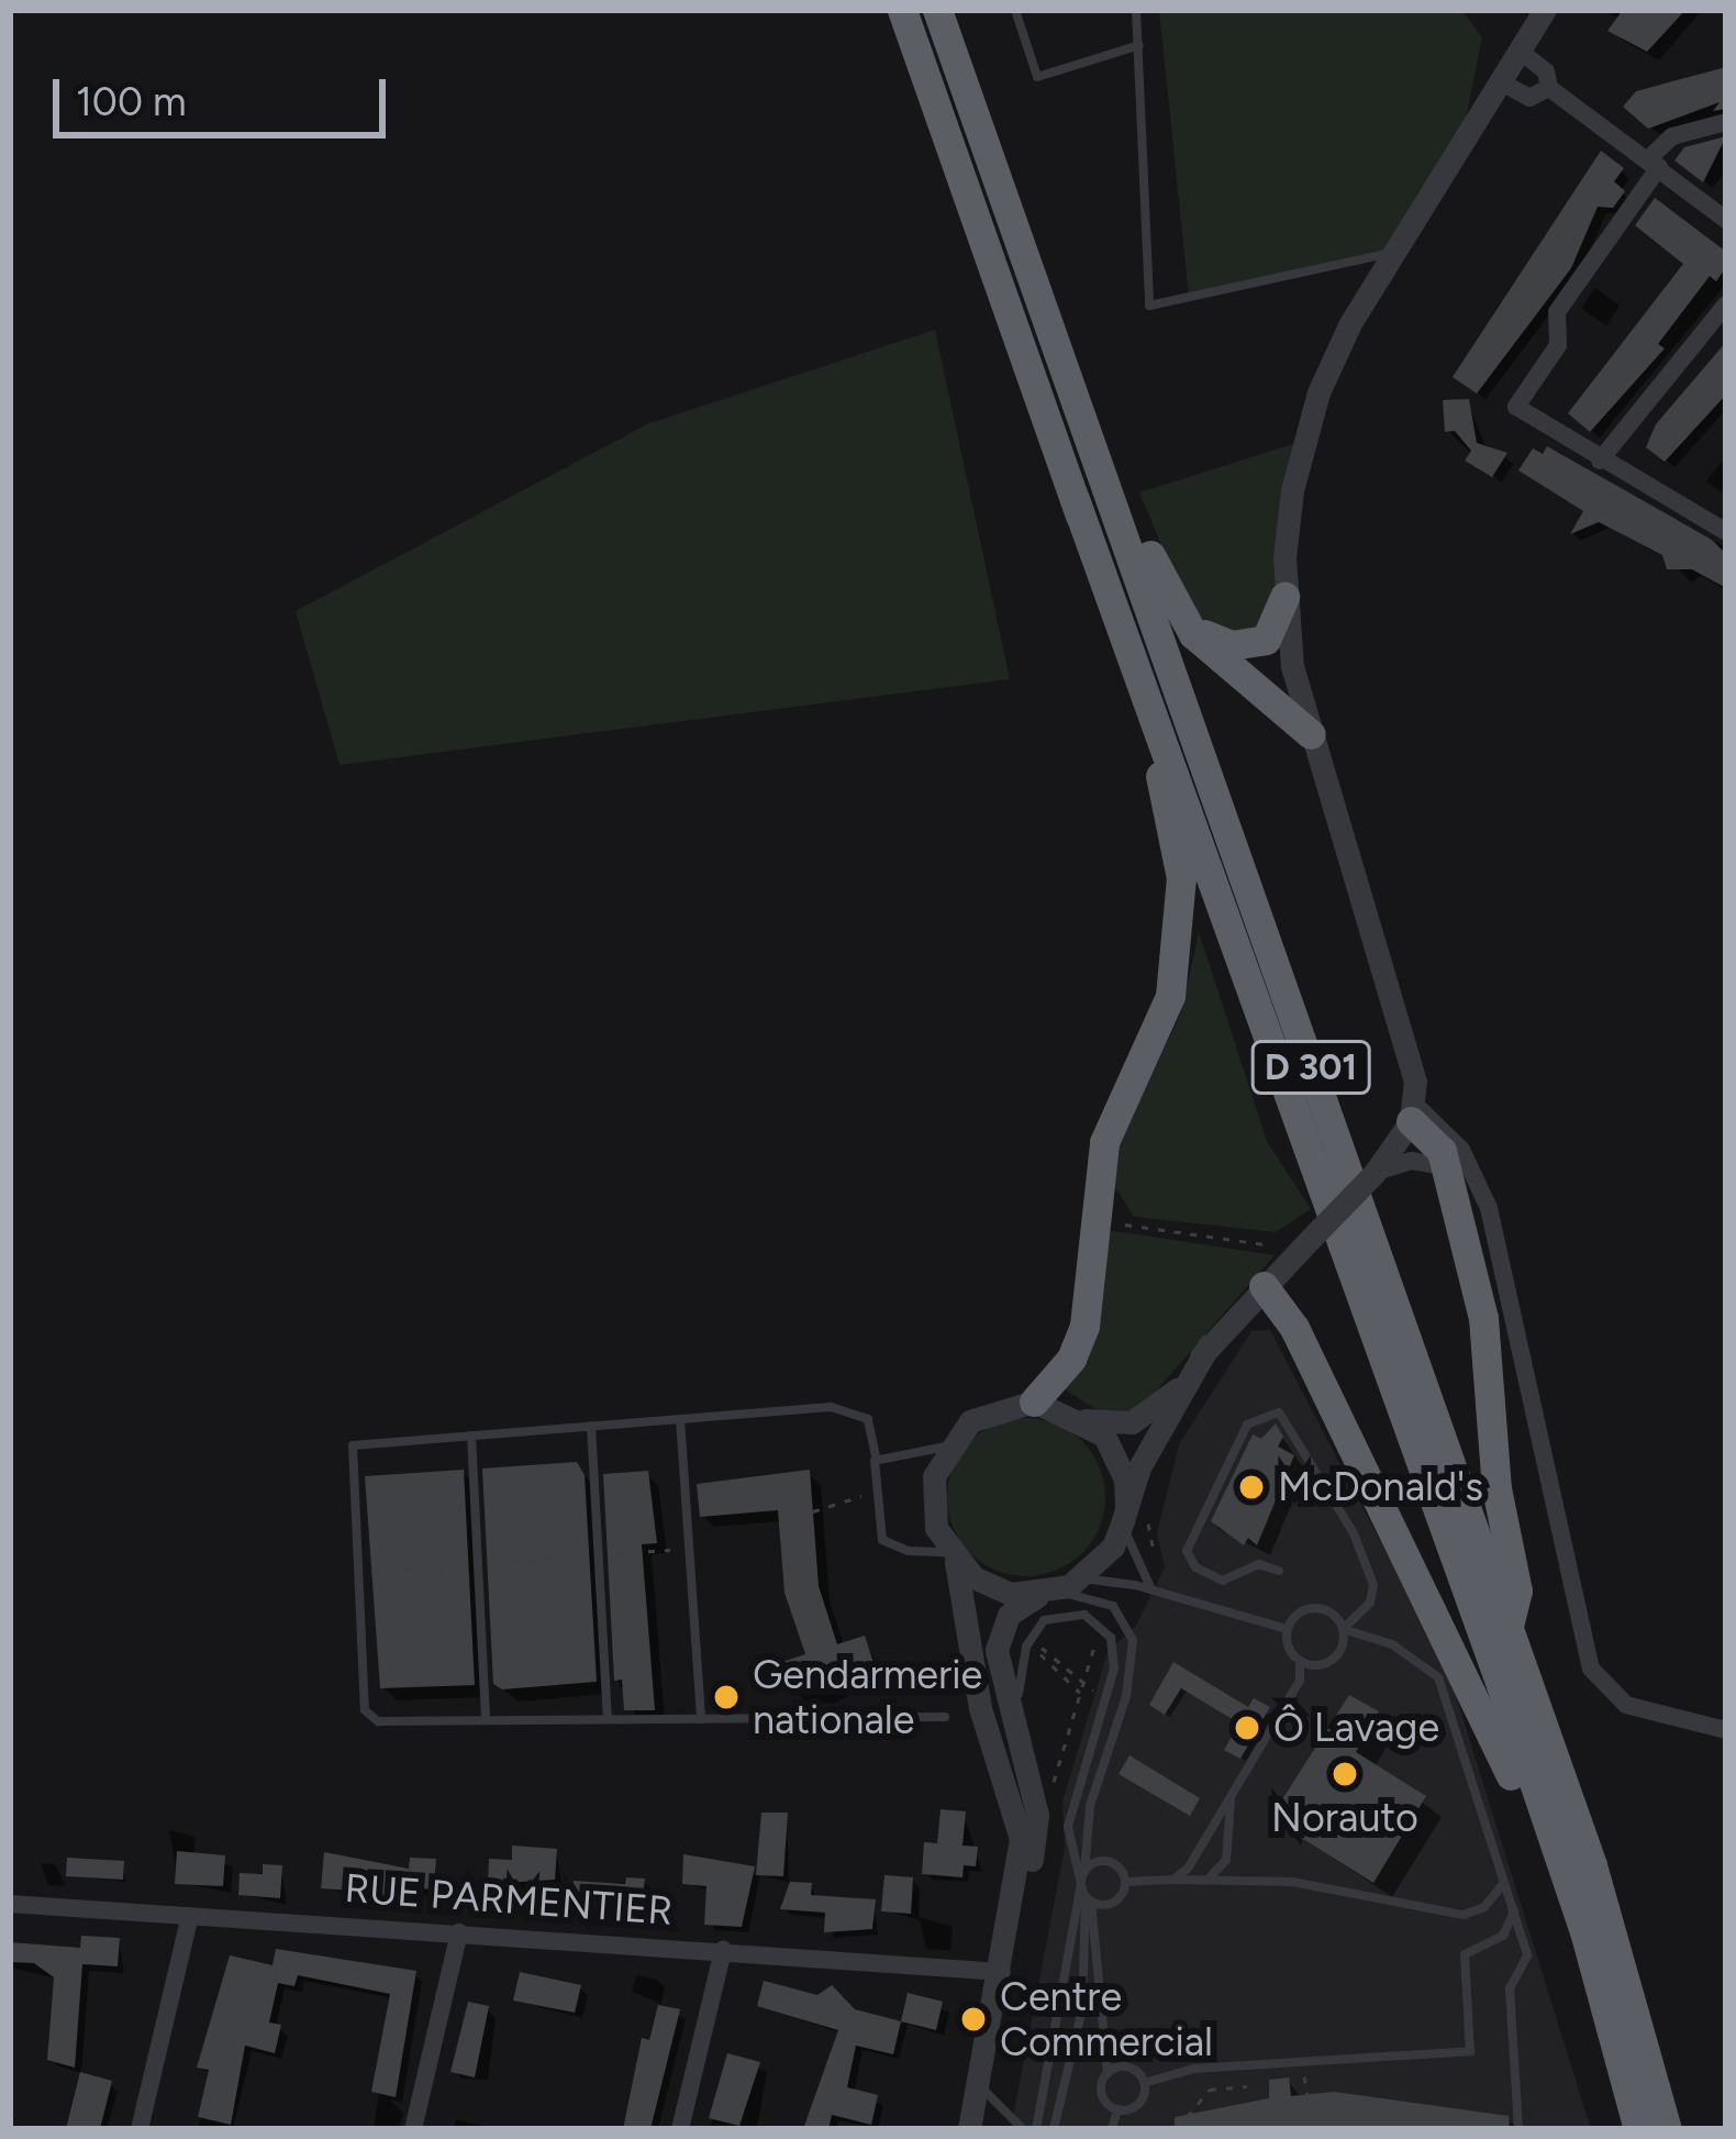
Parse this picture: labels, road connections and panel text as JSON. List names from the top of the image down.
{
  "streets": {
    "highway": ["D 301"],
    "street": ["RUE PARMENTIER"]
  },
  "places": [
    "McDonald's",
    "Gendarmerie nationale",
    "Ô Lavage",
    "Norauto",
    "Centre Commercial"
  ],
  "scale_bar": "100 m"
}
